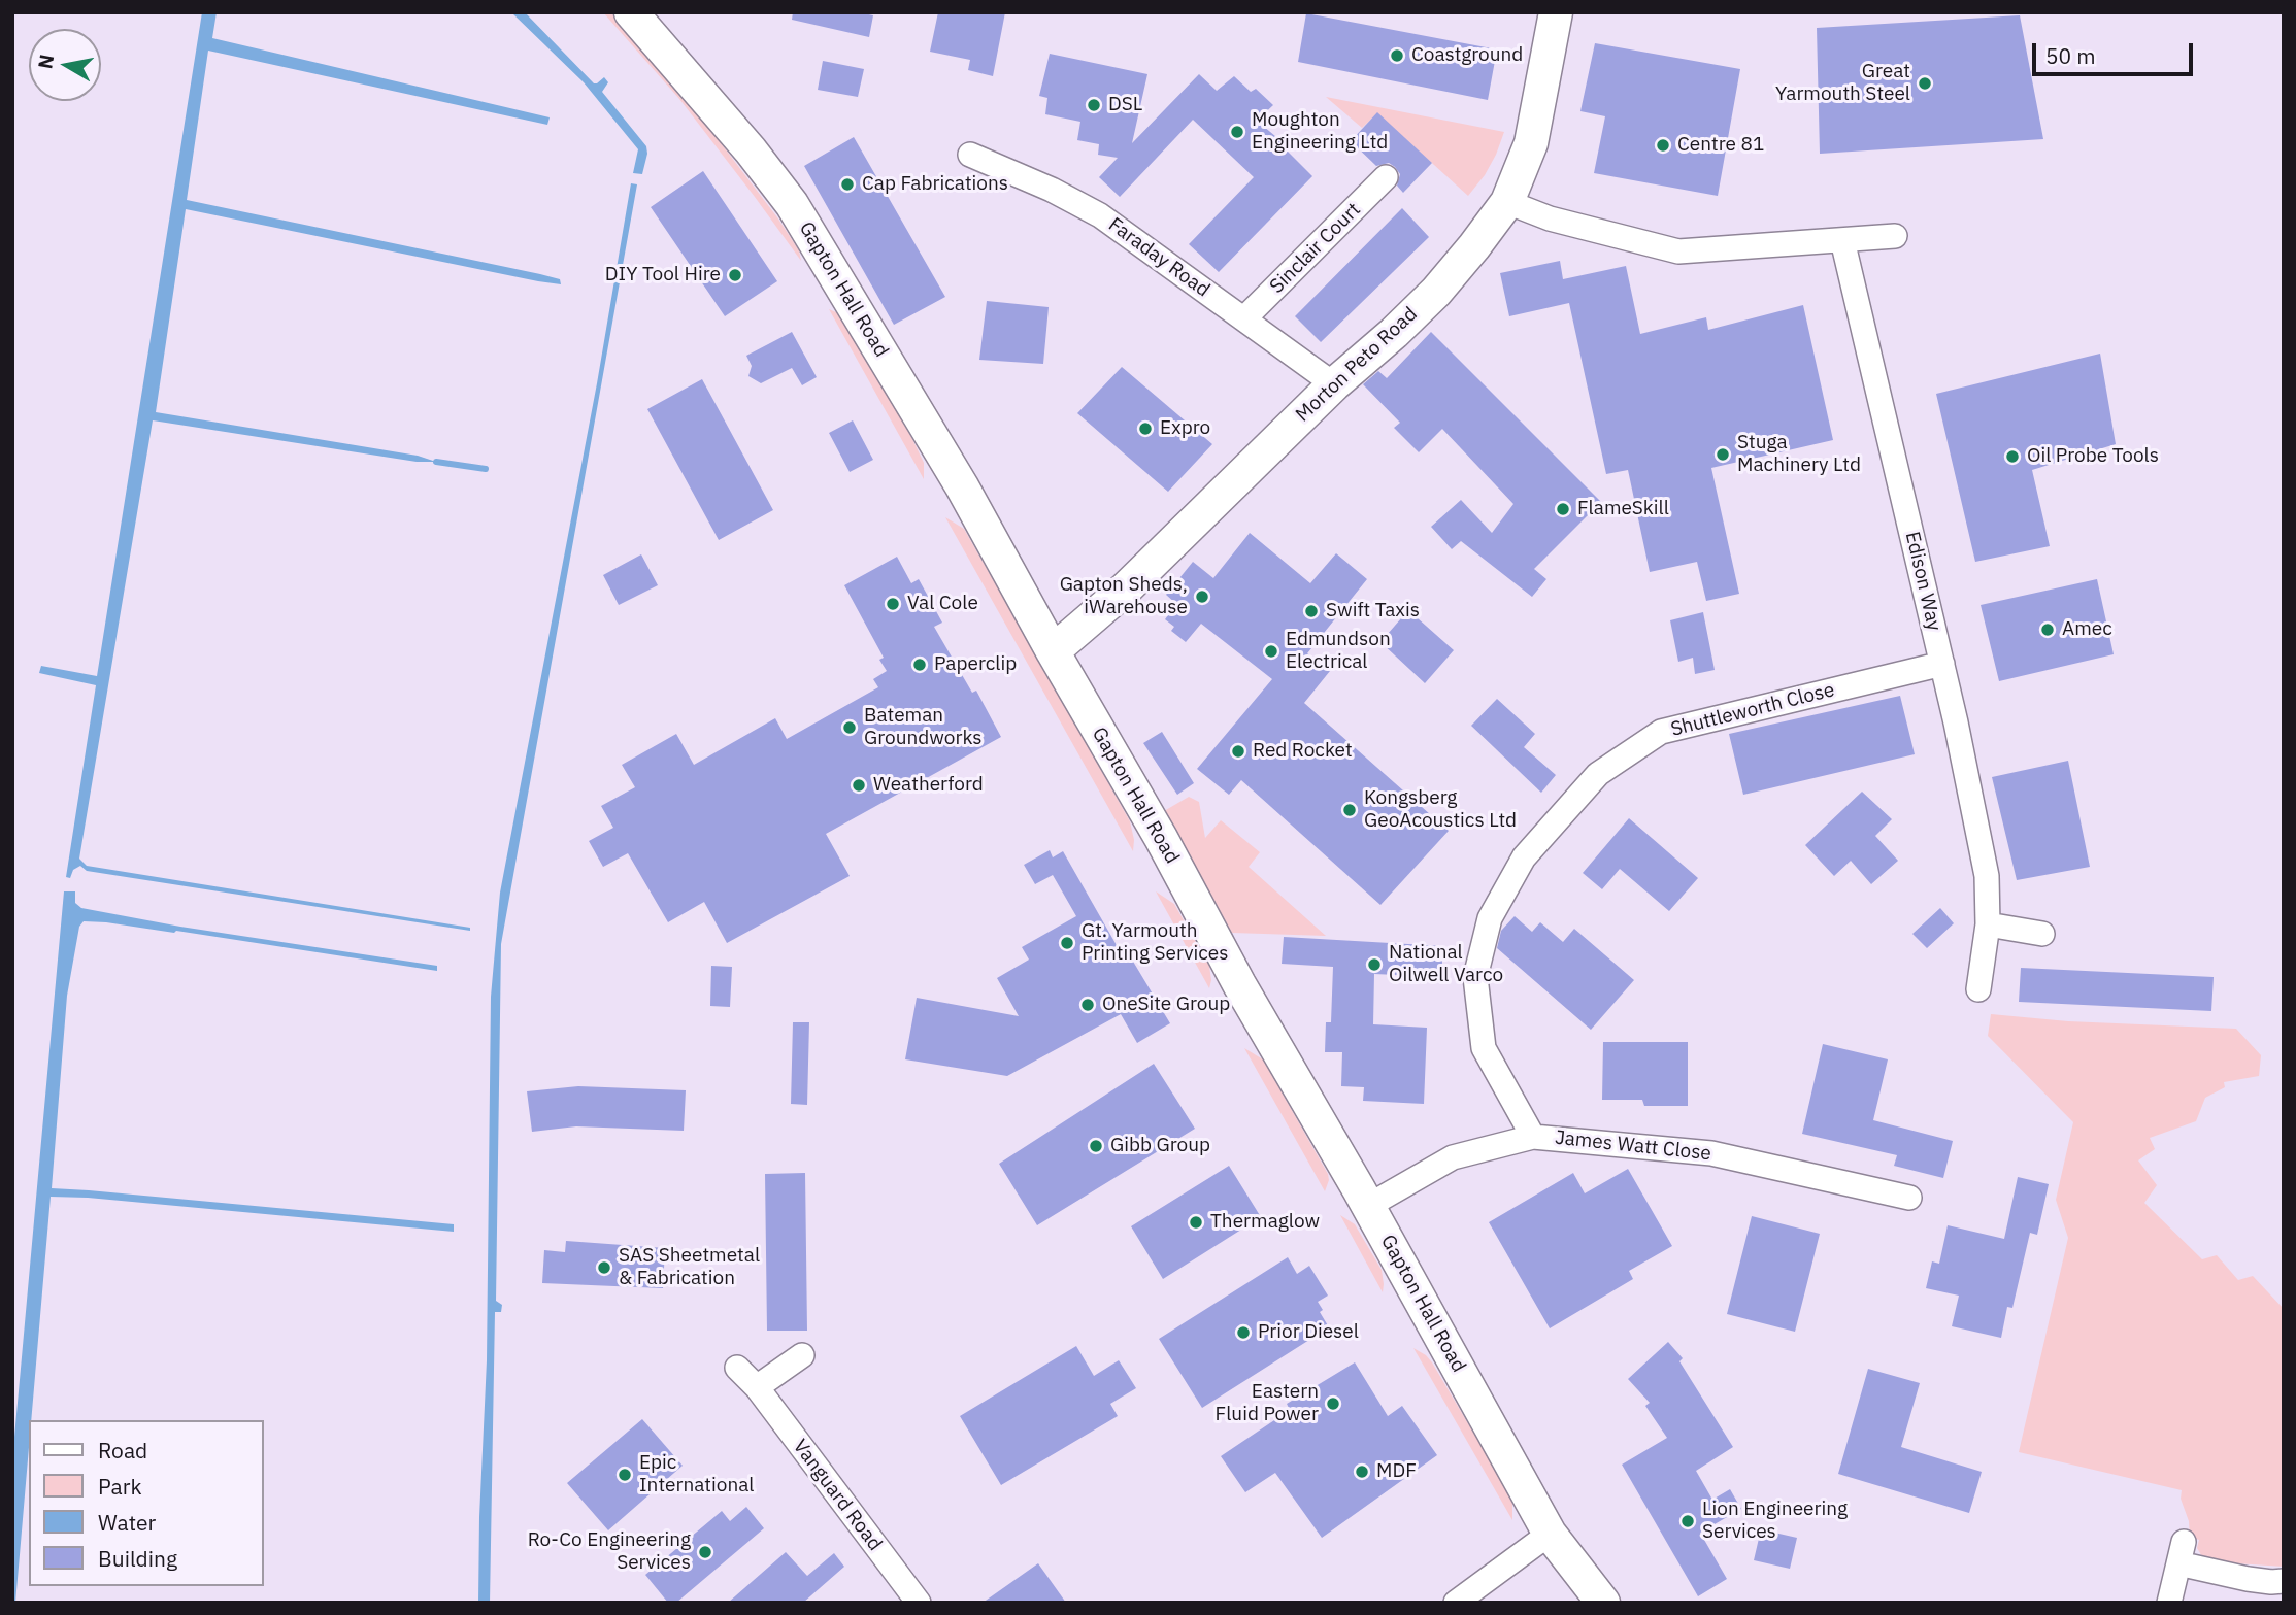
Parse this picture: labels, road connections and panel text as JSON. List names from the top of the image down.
{
  "streets": {
    "street": [
      "Sinclair Court",
      "Faraday Road",
      "Gapton Hall Road",
      "Morton Peto Road",
      "Edison Way",
      "Shuttleworth Close",
      "James Watt Close",
      "Vanguard Road"
    ]
  },
  "crossings": [
    ["Sinclair Court", "Faraday Road"],
    ["Faraday Road", "Morton Peto Road"],
    ["Gapton Hall Road", "Morton Peto Road"],
    ["Gapton Hall Road", "James Watt Close"],
    ["Edison Way", "Shuttleworth Close"],
    ["Shuttleworth Close", "James Watt Close"]
  ],
  "places": [
    "Coastground",
    "Great Yarmouth Steel",
    "DSL",
    "Moughton Engineering Ltd",
    "Centre 81",
    "Cap Fabrications",
    "DIY Tool Hire",
    "Expro",
    "Stuga Machinery Ltd",
    "Oil Probe Tools",
    "FlameSkill",
    "Gapton Sheds, iWarehouse",
    "Val Cole",
    "Swift Taxis",
    "Amec",
    "Edmundson Electrical",
    "Paperclip",
    "Bateman Groundworks",
    "Red Rocket",
    "Weatherford",
    "Kongsberg GeoAcoustics Ltd",
    "Gt. Yarmouth Printing Services",
    "National Oilwell Varco",
    "OneSite Group",
    "Gibb Group",
    "Thermaglow",
    "SAS Sheetmetal & Fabrication",
    "Prior Diesel",
    "Eastern Fluid Power",
    "MDF",
    "Epic International",
    "Lion Engineering Services",
    "Ro-Co Engineering Services"
  ],
  "legend": [
    "Road",
    "Park",
    "Water",
    "Building"
  ],
  "scale_bar": "50 m",
  "north": "left"
}
